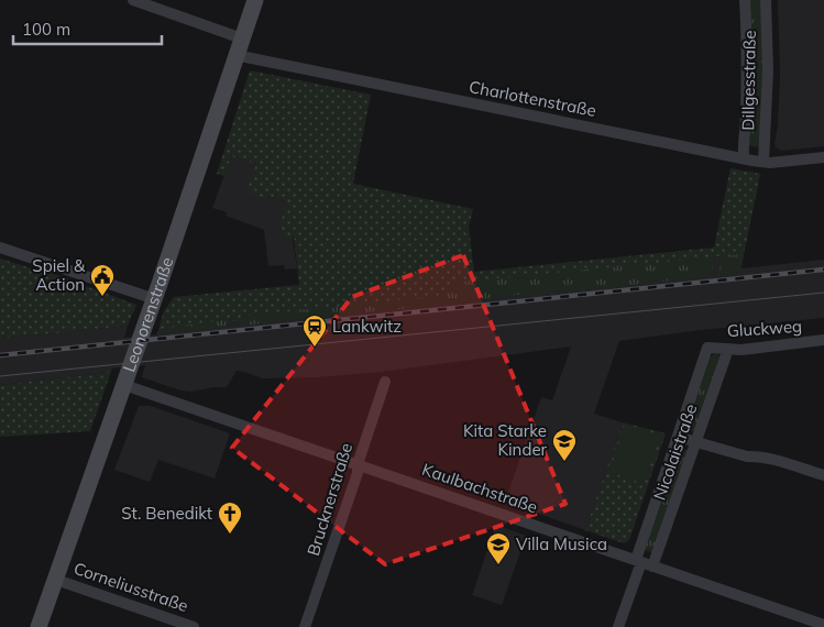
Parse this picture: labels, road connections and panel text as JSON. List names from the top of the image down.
{
  "streets": {
    "main road": ["Leonorenstraße"],
    "street": [
      "Dillgesstraße",
      "Charlottenstraße",
      "Gluckweg",
      "Nicolaistraße",
      "Kaulbachstraße",
      "Brucknerstraße",
      "Corneliusstraße"
    ]
  },
  "crossings": [
    ["Dillgesstraße", "Charlottenstraße"],
    ["Charlottenstraße", "Leonorenstraße"],
    ["Leonorenstraße", "Kaulbachstraße"],
    ["Leonorenstraße", "Corneliusstraße"],
    ["Gluckweg", "Nicolaistraße"],
    ["Nicolaistraße", "Kaulbachstraße"],
    ["Kaulbachstraße", "Brucknerstraße"]
  ],
  "places": {
    "public building": ["Spiel & Action"],
    "station": ["Lankwitz"],
    "school or university": ["Kita Starke Kinder", "Villa Musica"],
    "church": ["St. Benedikt"]
  },
  "scale_bar": "100 m"
}
